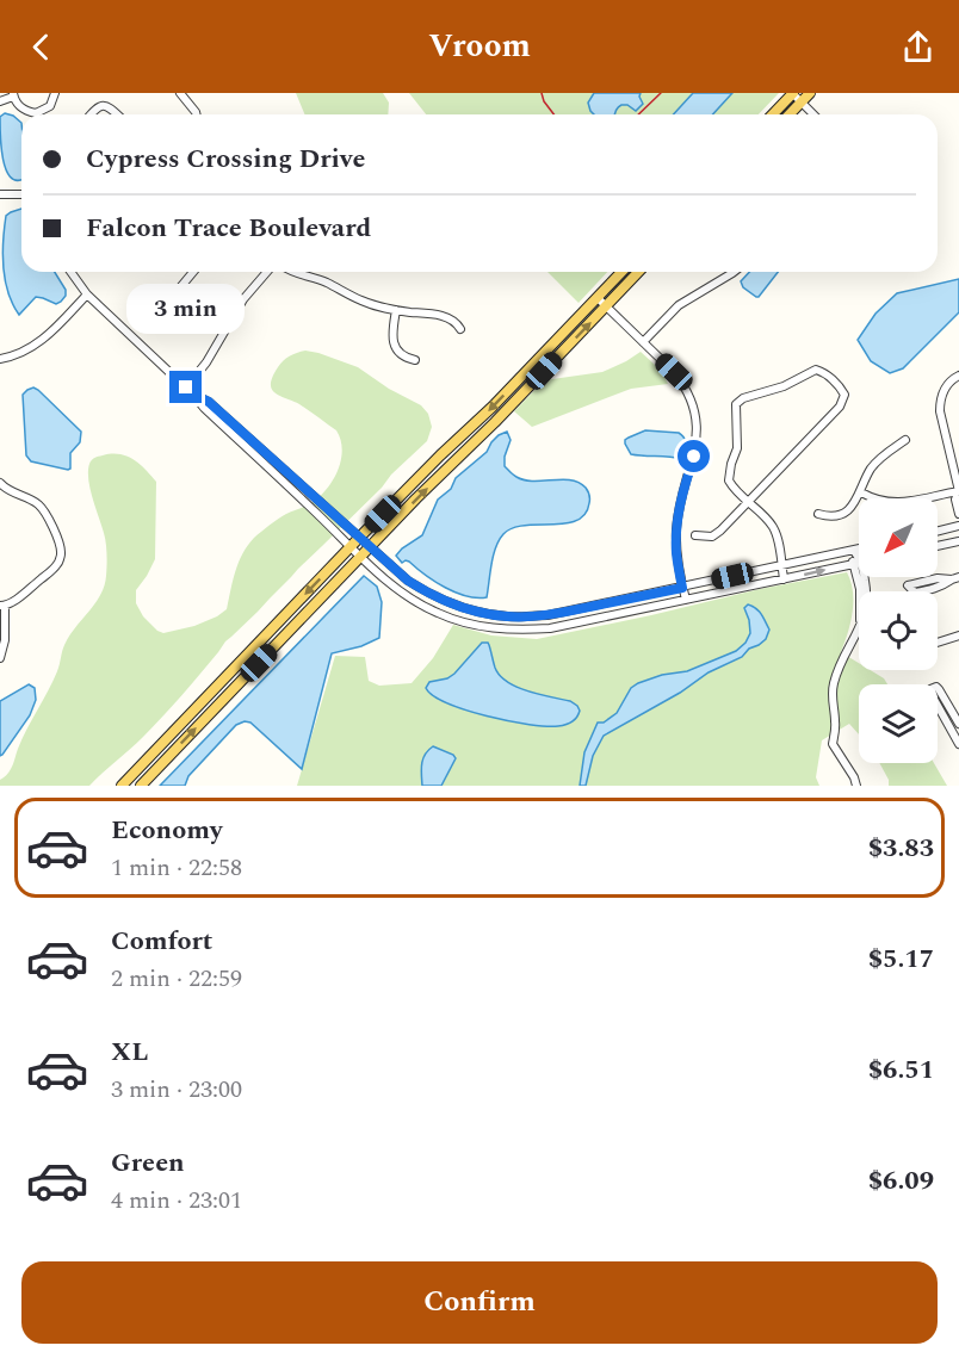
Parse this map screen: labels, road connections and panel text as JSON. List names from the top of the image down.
{
  "north": "bottom left",
  "page": {
    "header": "Vroom",
    "banner": ["Cypress Crossing Drive", "Falcon Trace Boulevard"],
    "bubble": "3 min",
    "list": [
      {
        "name": "Economy",
        "note": "1 min · 22:58",
        "value": "$3.83"
      },
      {
        "name": "Comfort",
        "note": "2 min · 22:59",
        "value": "$5.17"
      },
      {
        "name": "XL",
        "note": "3 min · 23:00",
        "value": "$6.51"
      },
      {
        "name": "Green",
        "note": "4 min · 23:01",
        "value": "$6.09"
      }
    ],
    "buttons": "Confirm"
  }
}
